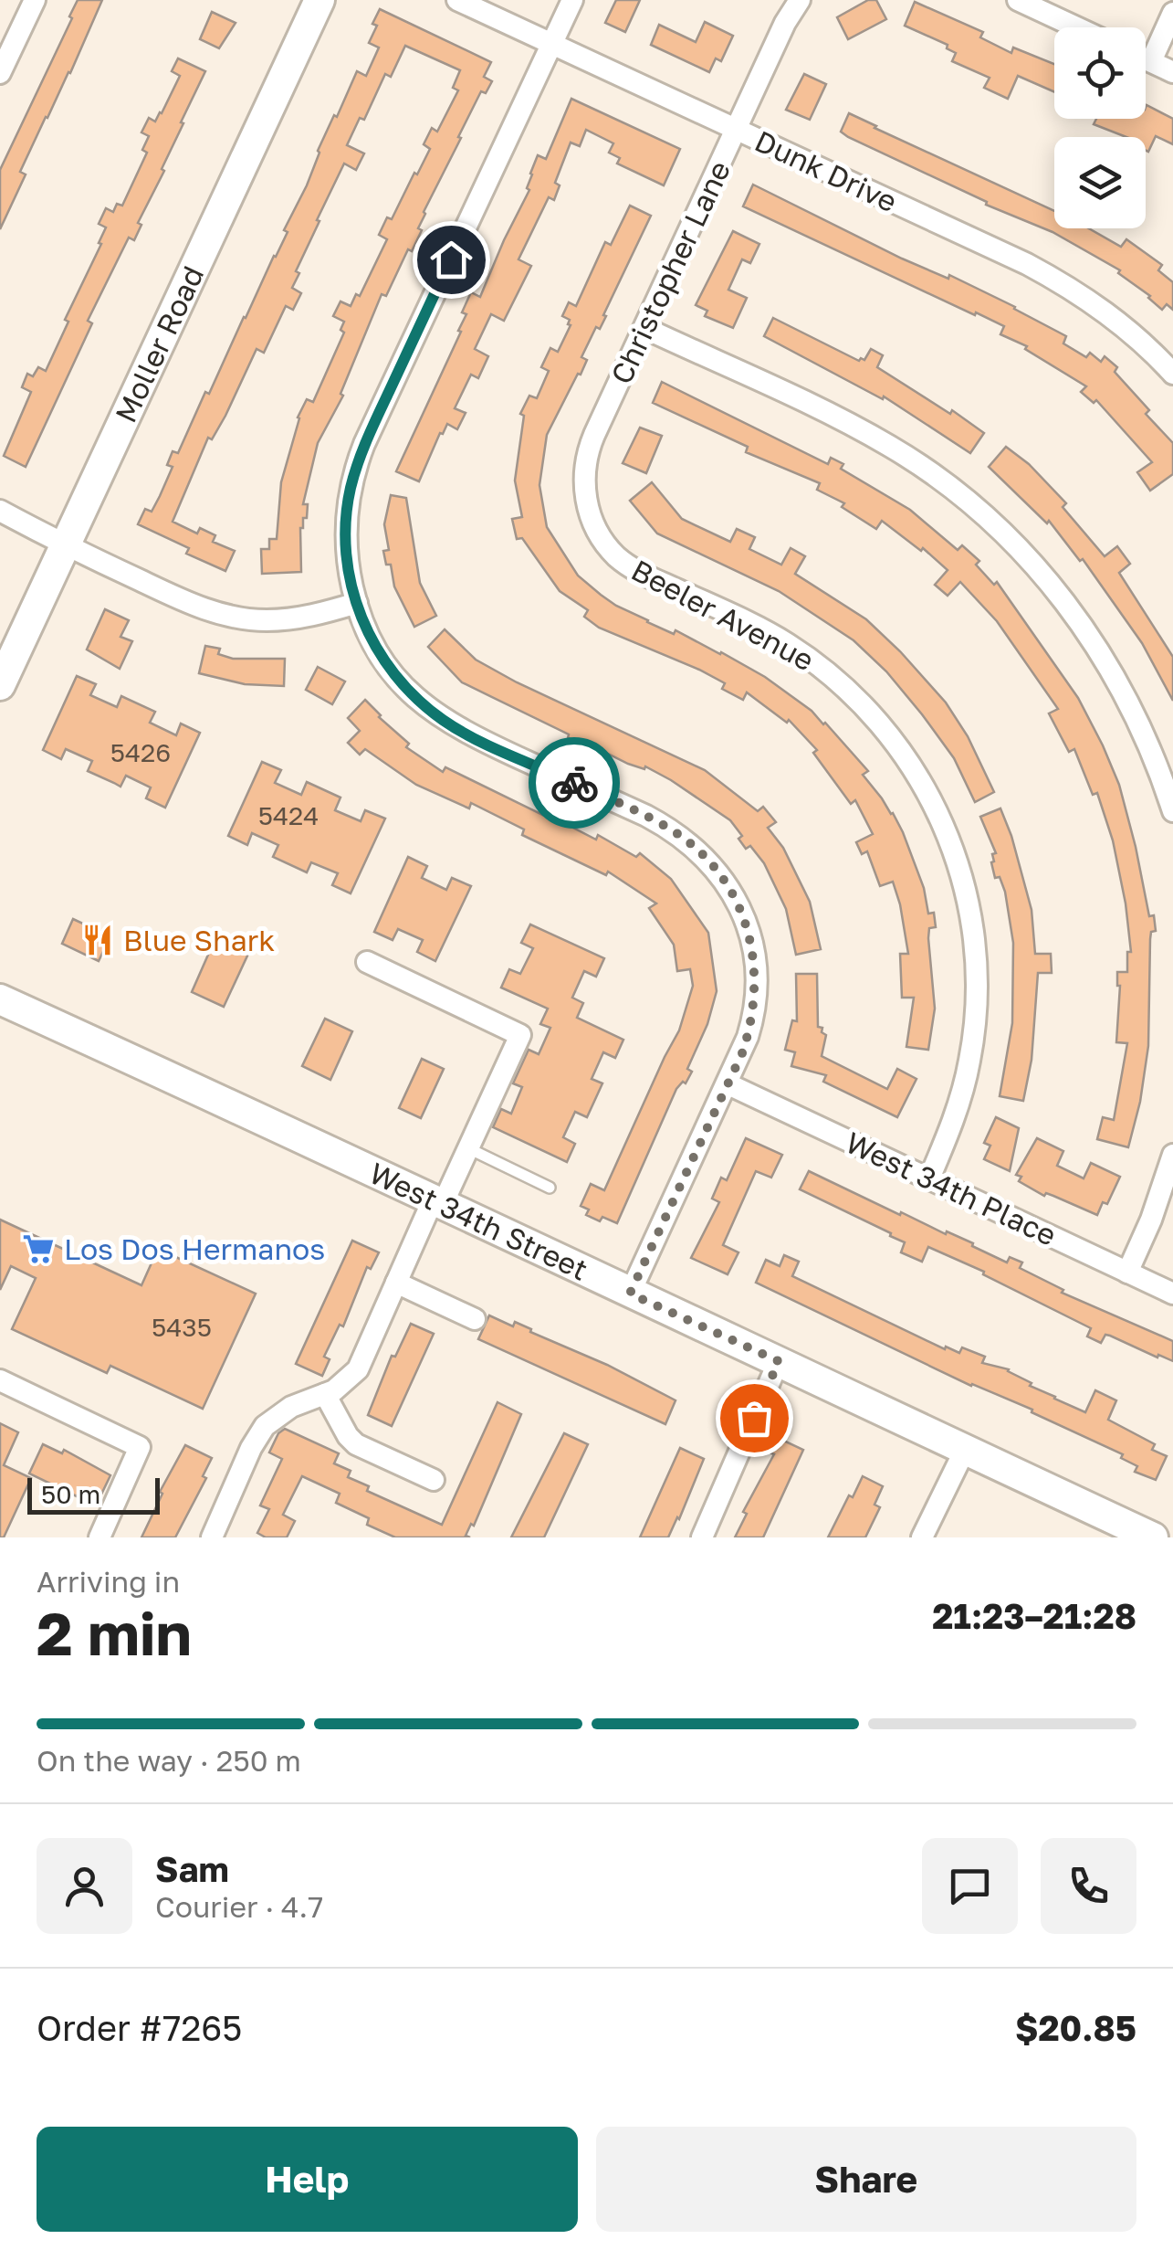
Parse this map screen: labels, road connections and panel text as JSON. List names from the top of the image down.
{
  "streets": {
    "street": [
      "Dunk Drive",
      "Christopher Lane",
      "Moller Road",
      "Beeler Avenue",
      "West 34th Place",
      "West 34th Street"
    ]
  },
  "crossings": [
    ["Dunk Drive", "Christopher Lane"],
    ["Christopher Lane", "Beeler Avenue"],
    ["Beeler Avenue", "West 34th Place"]
  ],
  "places": {
    "restaurant": ["Blue Shark"],
    "supermarket": ["Los Dos Hermanos"]
  },
  "house_numbers": ["5426", "5424", "5435"],
  "scale_bar": "50 m",
  "page": {
    "scale": "50 m",
    "heading": ["2 min", "Arriving in", "21:23–21:28"],
    "panel": [
      "Sam",
      "Courier · 4.7",
      "Order #7265",
      "$20.85"
    ],
    "bar": "On the way · 250 m",
    "buttons": ["Help", "Share"]
  }
}
